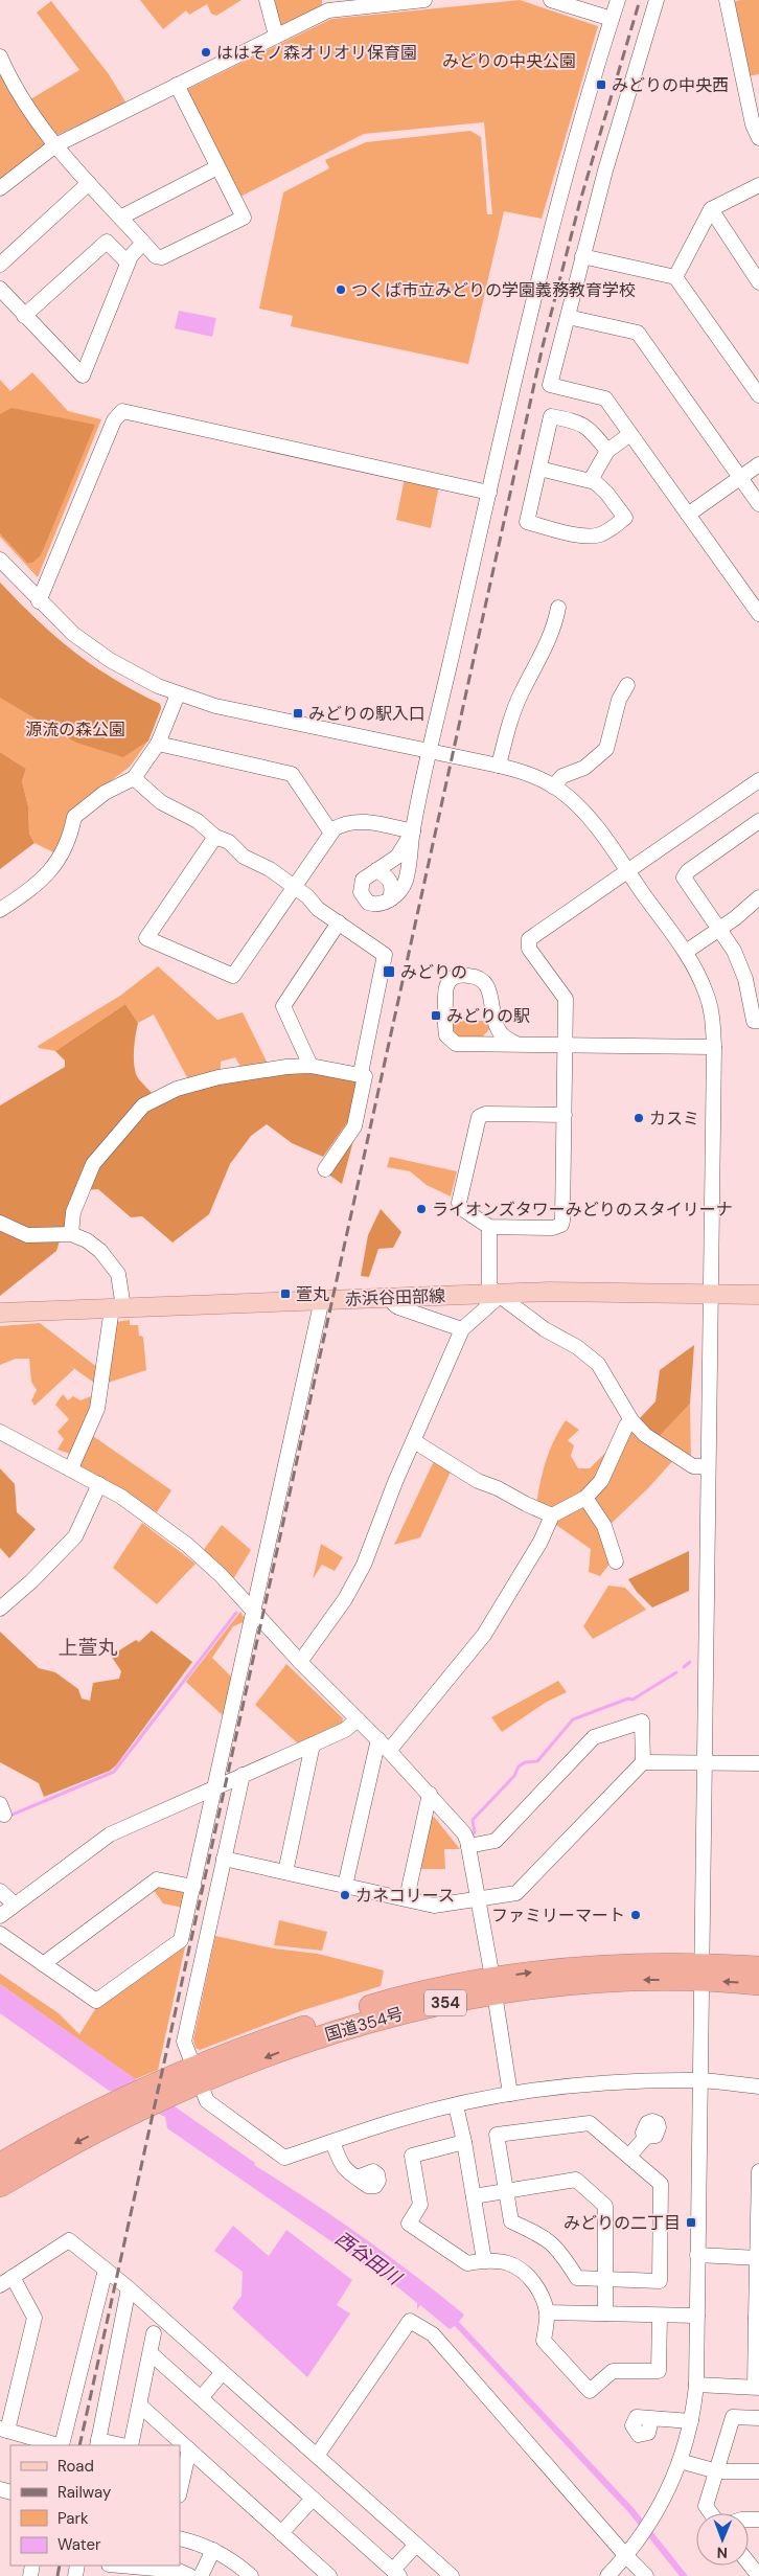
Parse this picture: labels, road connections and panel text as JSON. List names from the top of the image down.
{
  "streets": {
    "highway": ["354", "国道354号"],
    "main road": ["赤浜谷田部線"]
  },
  "districts": ["上萱丸"],
  "water": ["西谷田川"],
  "parks": ["みどりの中央公園", "源流の森公園"],
  "places": {
    "other": [
      "ははそノ森オリオリ保育園",
      "つくば市立みどりの学園義務教育学校",
      "カスミ",
      "ライオンズタワーみどりのスタイリーナ",
      "カネコリース",
      "ファミリーマート"
    ],
    "transit": [
      "みどりの中央西",
      "みどりの駅入口",
      "みどりの",
      "みどりの駅",
      "萱丸",
      "みどりの二丁目"
    ]
  },
  "legend": [
    "Road",
    "Railway",
    "Park",
    "Water"
  ],
  "north": "bottom"
}
